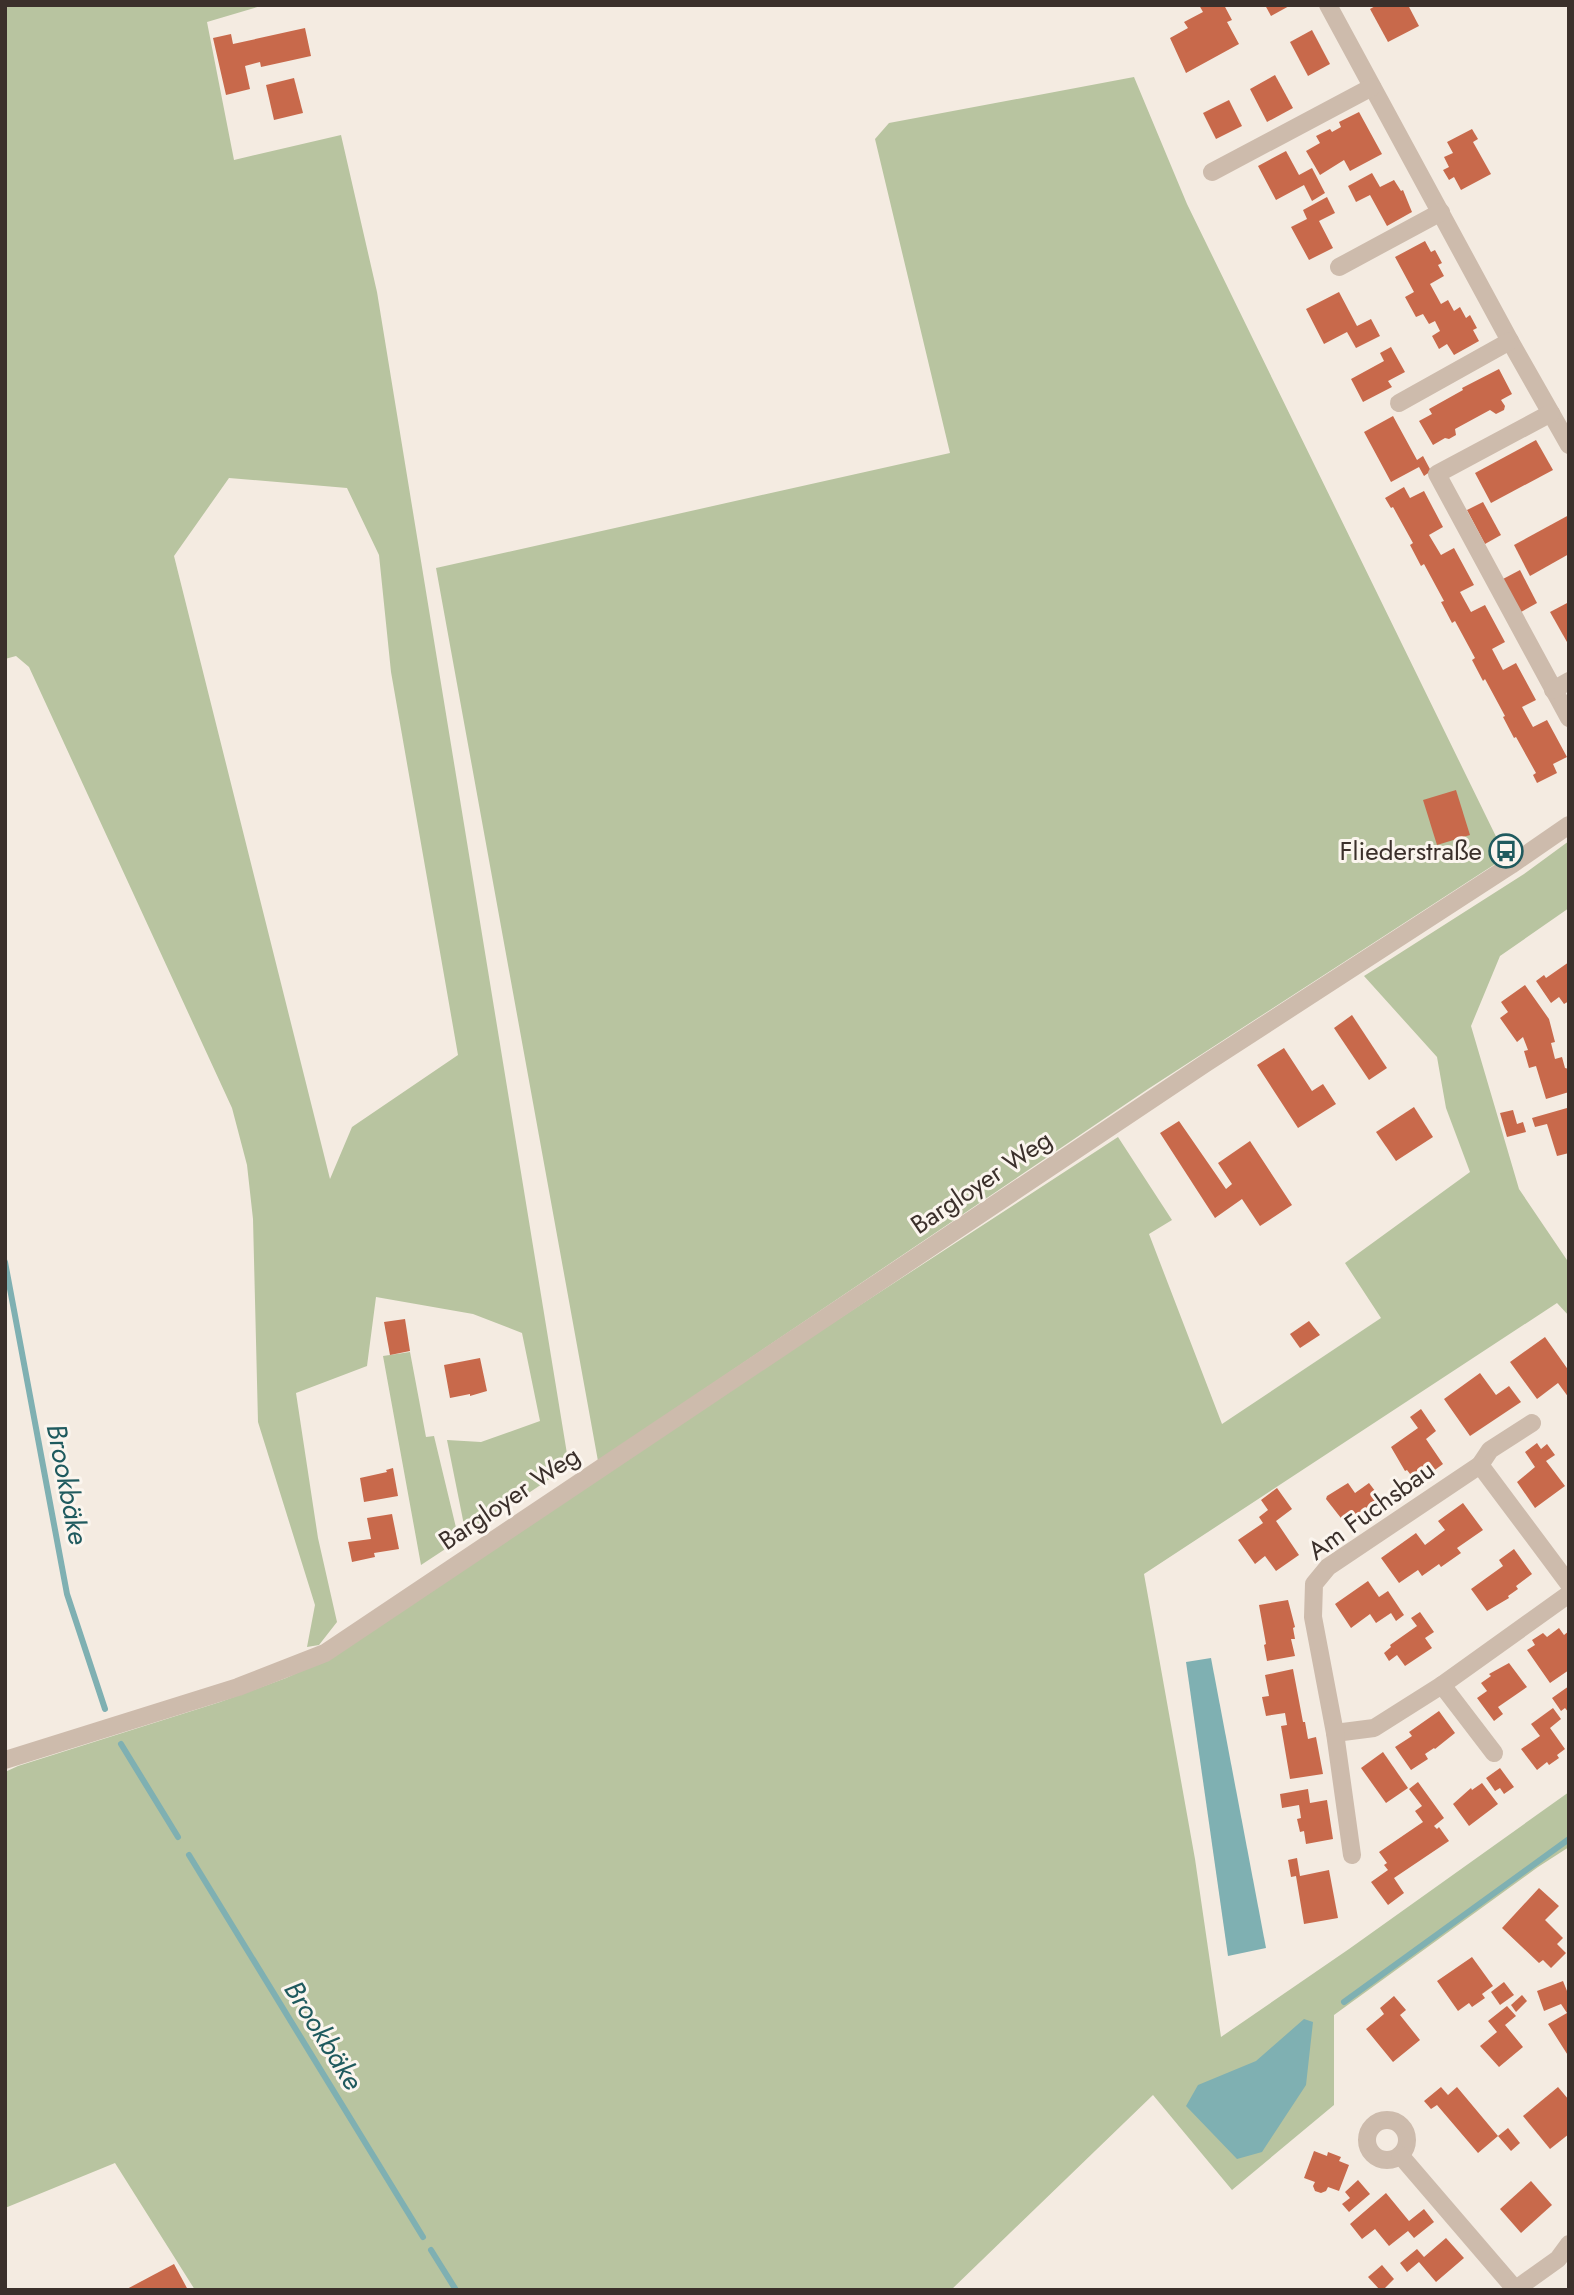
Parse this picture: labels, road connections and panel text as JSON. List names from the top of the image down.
{
  "streets": {
    "street": ["Bargloyer Weg", "Am Fuchsbau"]
  },
  "water": ["Brookbäke"],
  "places": {
    "bus stop": ["Fliederstraße"]
  }
}
